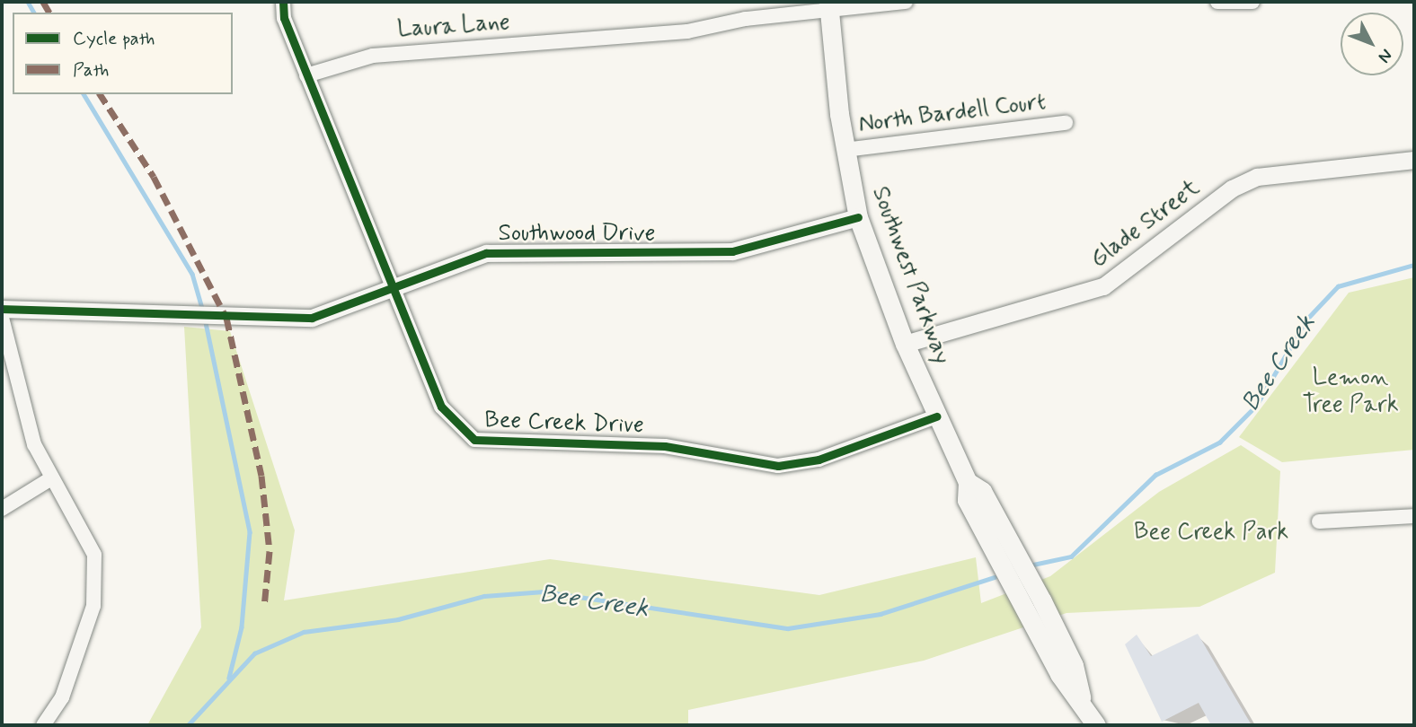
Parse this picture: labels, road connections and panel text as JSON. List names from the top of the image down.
{
  "streets": {
    "main road": ["Southwest Parkway"],
    "street": [
      "Laura Lane",
      "North Bardell Court",
      "Glade Street",
      "Southwood Drive",
      "Bee Creek Drive"
    ]
  },
  "crossings": [
    ["Laura Lane", "Southwest Parkway"],
    ["Laura Lane", "Bee Creek Drive"],
    ["North Bardell Court", "Southwest Parkway"],
    ["Glade Street", "Southwest Parkway"],
    ["Southwood Drive", "Southwest Parkway"],
    ["Southwood Drive", "Bee Creek Drive"],
    ["Southwest Parkway", "Bee Creek Drive"]
  ],
  "water": ["Bee Creek"],
  "parks": ["Lemon Tree Park", "Bee Creek Park"],
  "legend": ["Cycle path", "Path"],
  "north": "bottom right"
}
